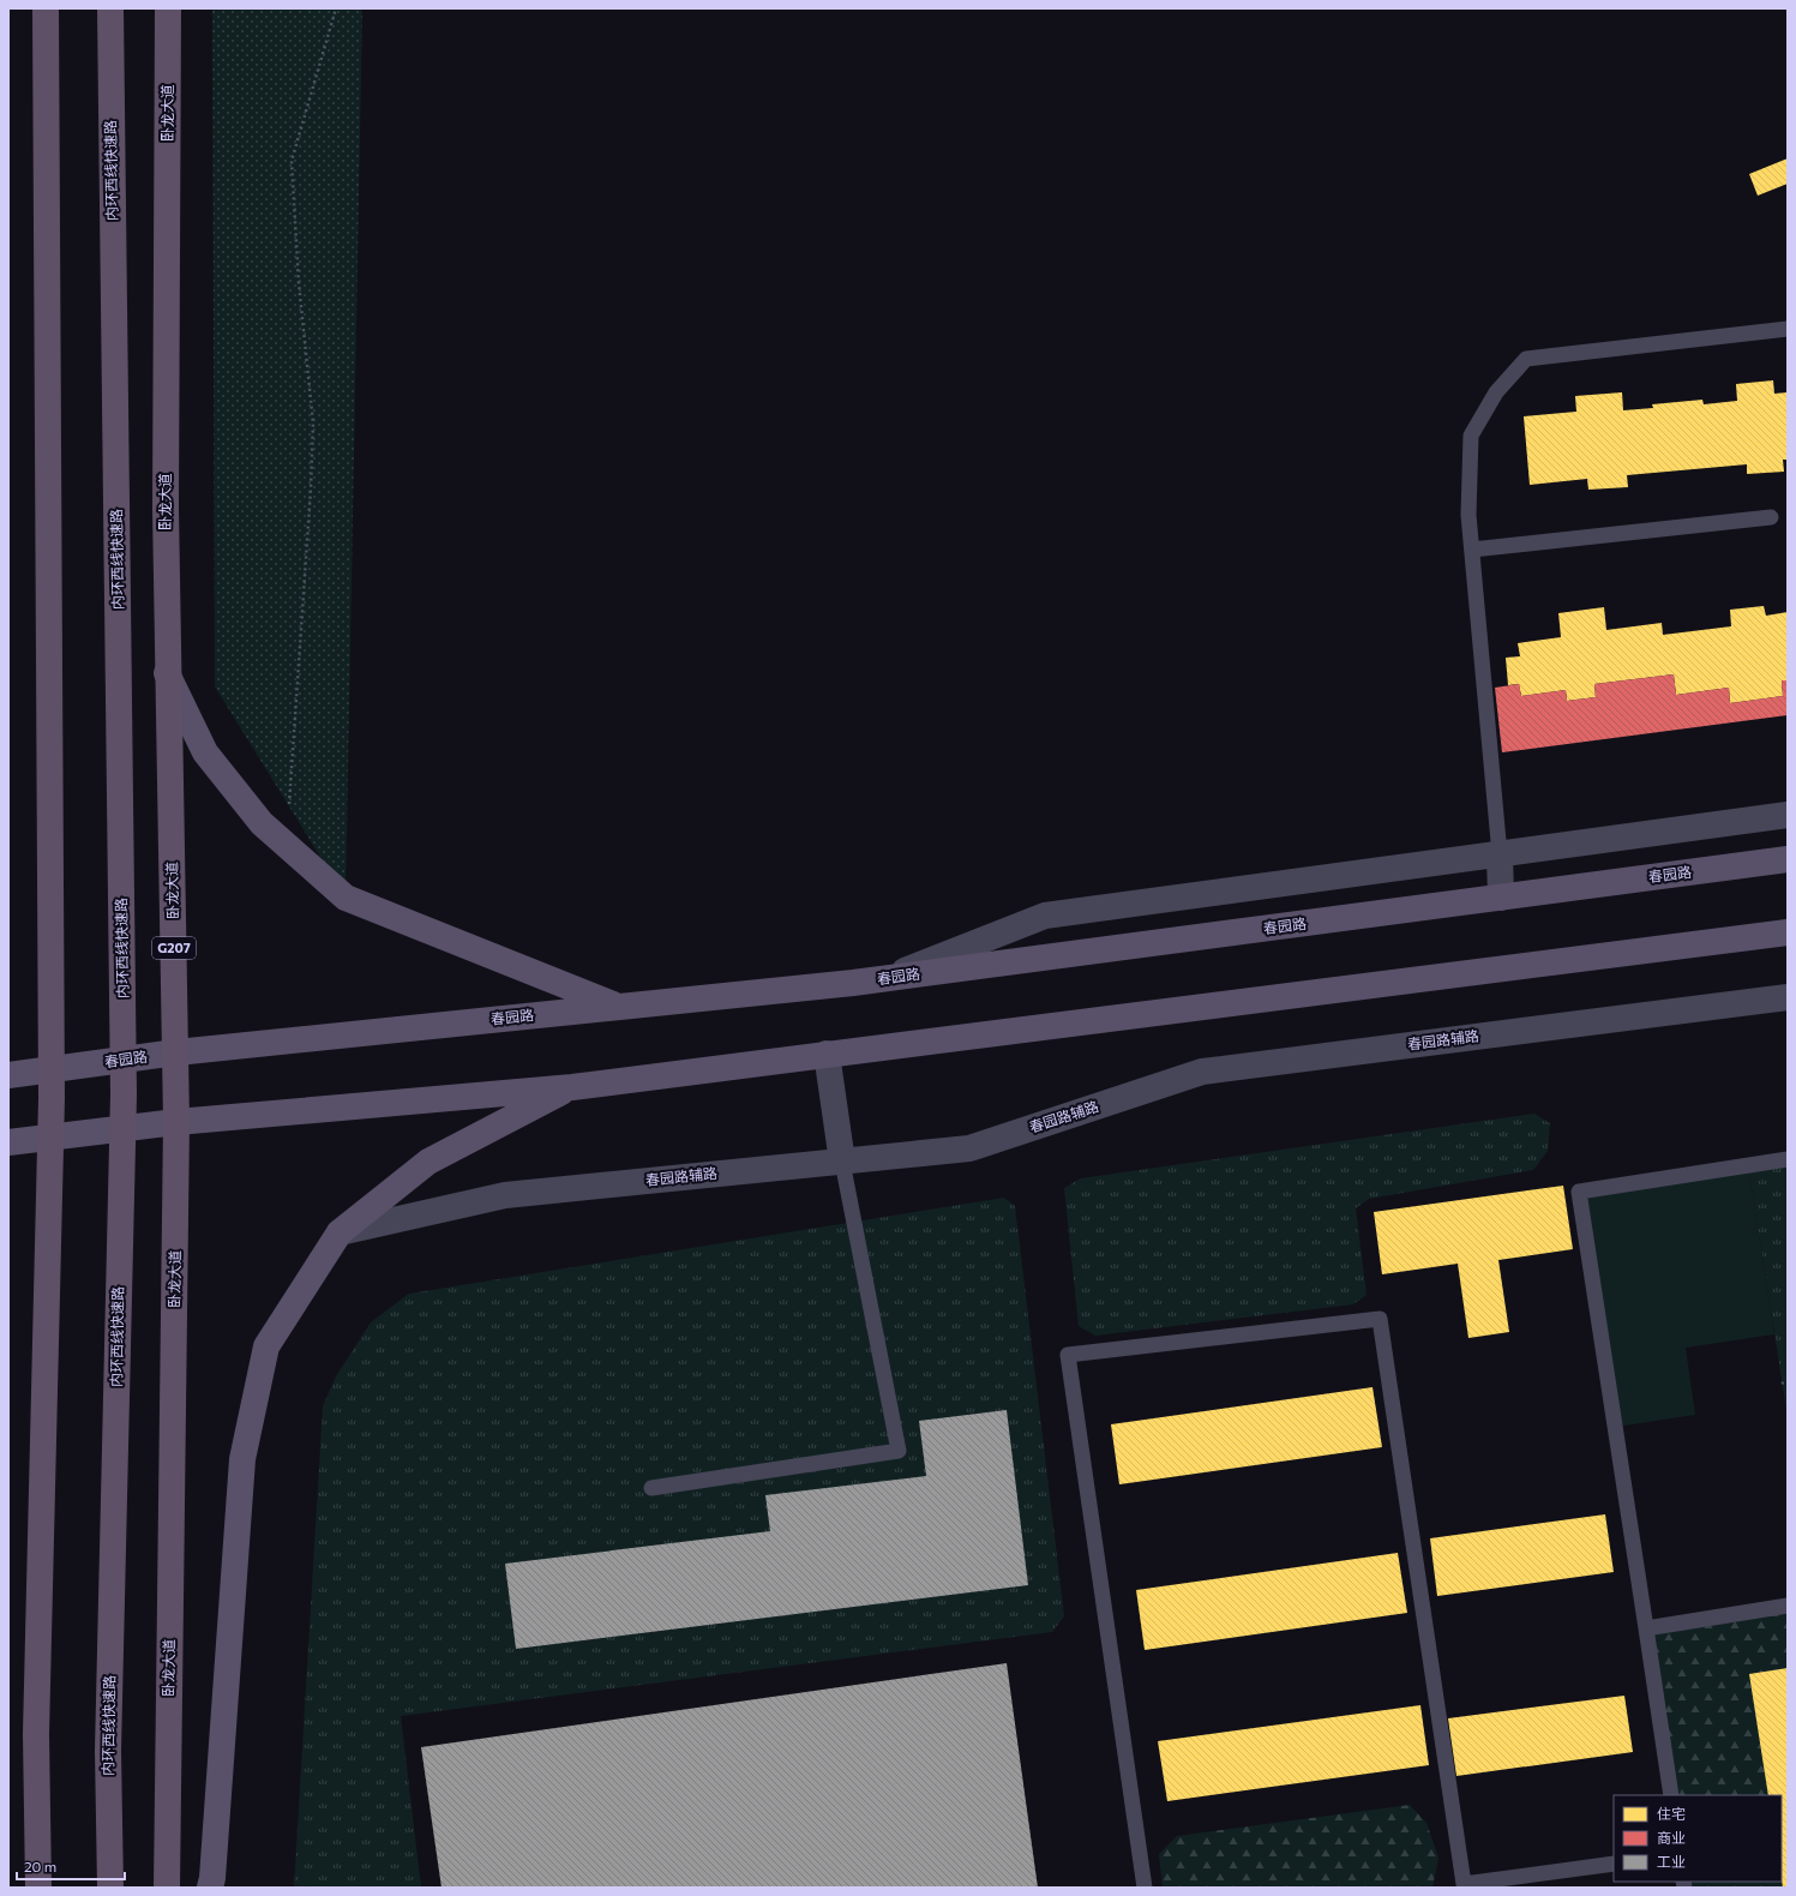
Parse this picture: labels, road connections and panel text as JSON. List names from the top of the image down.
{
  "streets": {
    "highway": ["卧龙大道", "内环西线快速路", "G207"],
    "main road": ["春园路"],
    "street": ["春园路辅路"]
  },
  "crossings": [
    ["卧龙大道", "春园路"]
  ],
  "legend": ["住宅", "商业", "工业"],
  "scale_bar": "20 m"
}
